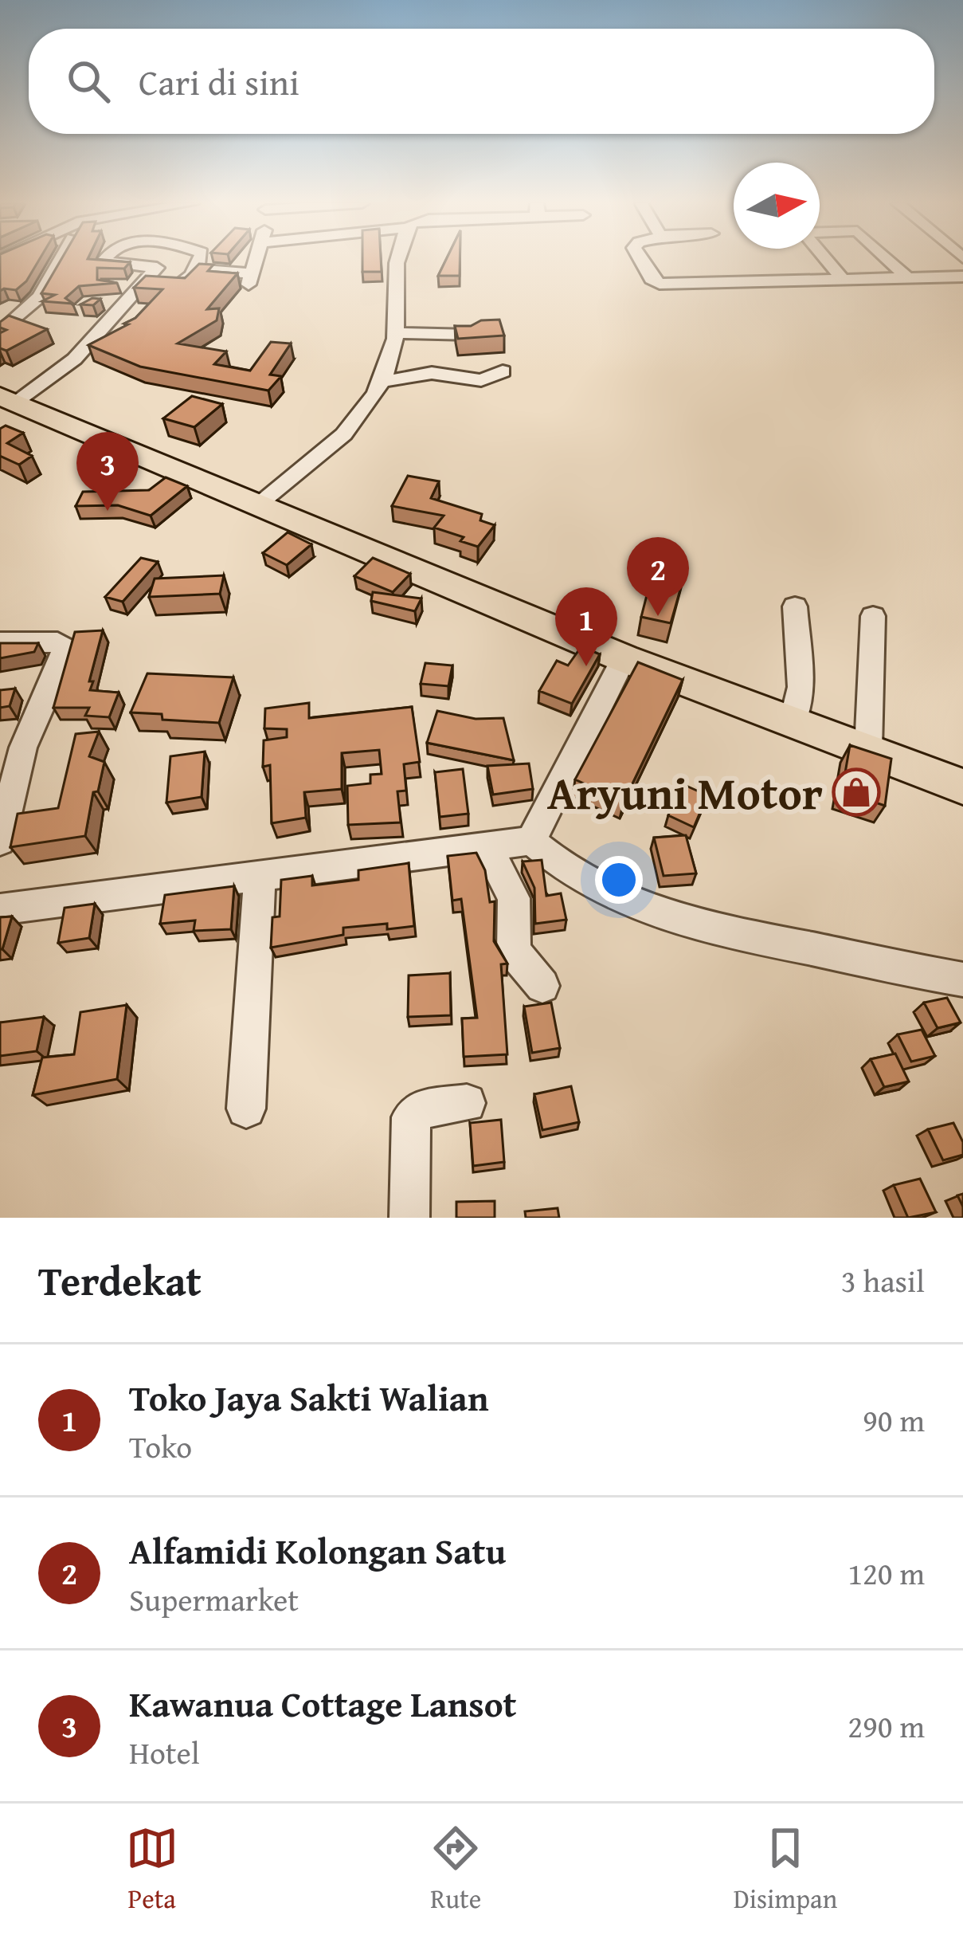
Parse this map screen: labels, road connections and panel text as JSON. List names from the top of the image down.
{
  "places": {
    "shop": ["Aryuni Motor"]
  },
  "north": "right",
  "page": {
    "search": "Cari di sini",
    "pins": ["3", "2", "1"],
    "heading": ["Terdekat", "3 hasil"],
    "list": [
      {
        "mark": "1",
        "name": "Toko Jaya Sakti Walian",
        "note": "Toko",
        "value": "90 m"
      },
      {
        "mark": "2",
        "name": "Alfamidi Kolongan Satu",
        "note": "Supermarket",
        "value": "120 m"
      },
      {
        "mark": "3",
        "name": "Kawanua Cottage Lansot",
        "note": "Hotel",
        "value": "290 m"
      }
    ],
    "nav": ["Peta", "Rute", "Disimpan"]
  }
}
